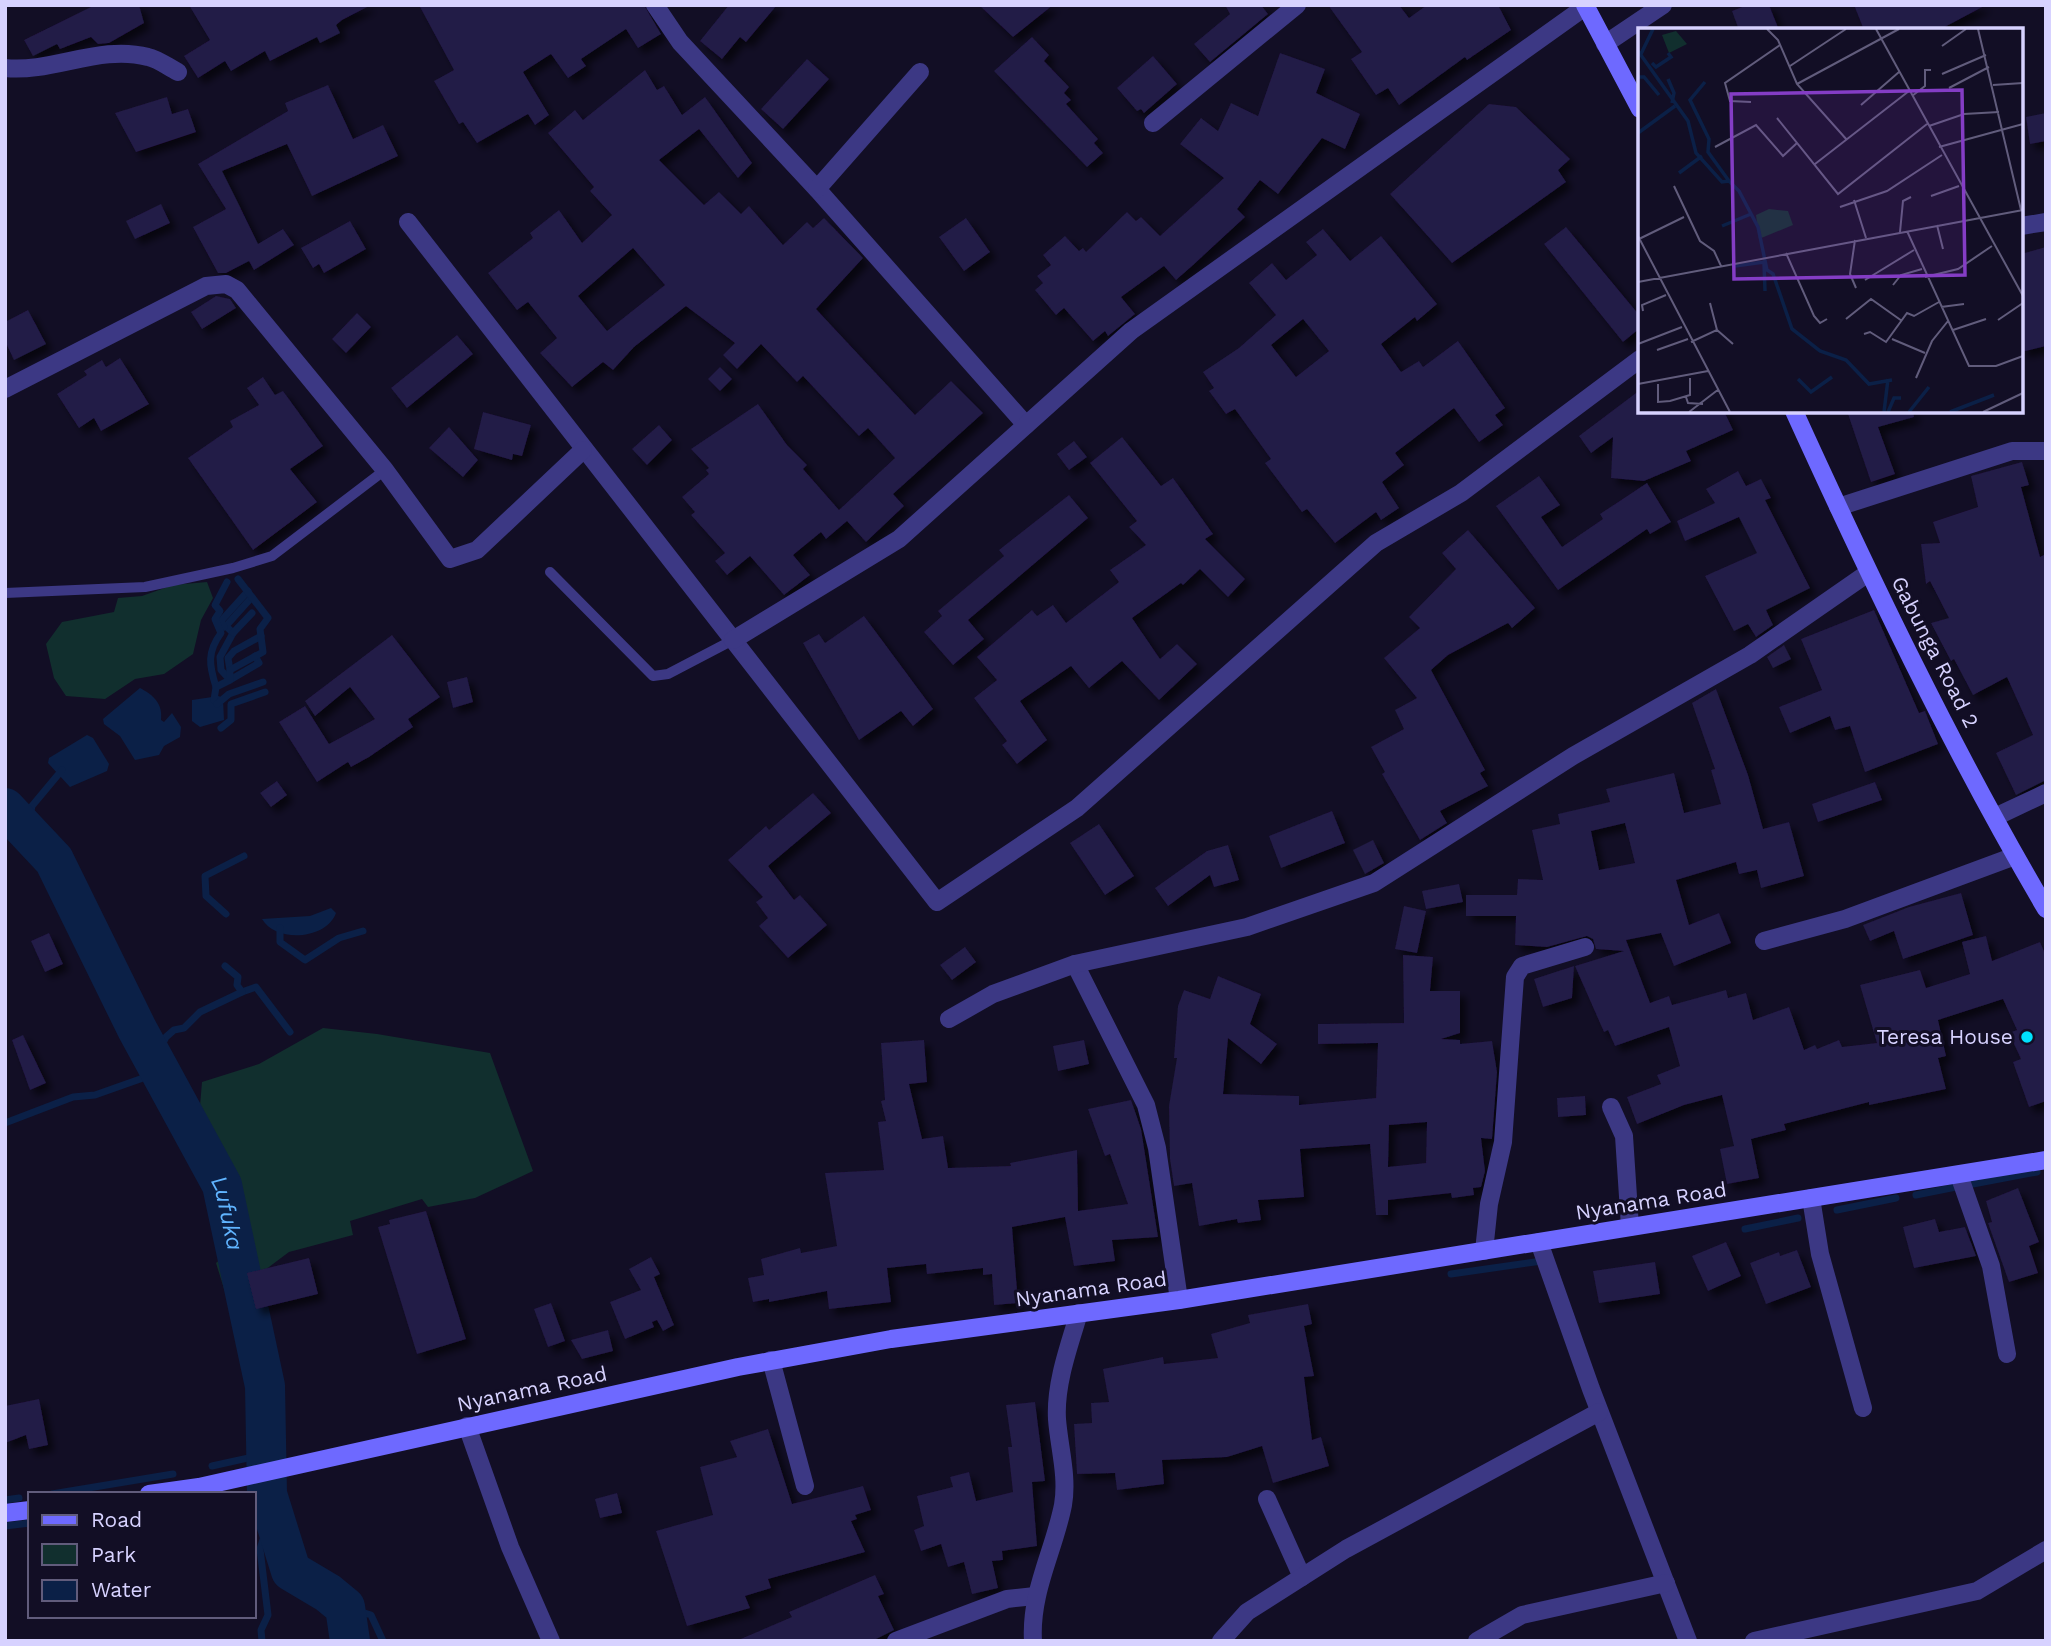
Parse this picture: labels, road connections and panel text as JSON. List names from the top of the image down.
{
  "streets": {
    "street": ["Gabunga Road 2", "Nyanama Road"]
  },
  "water": ["Lufuka"],
  "places": ["Teresa House"],
  "legend": ["Road", "Park", "Water"]
}
